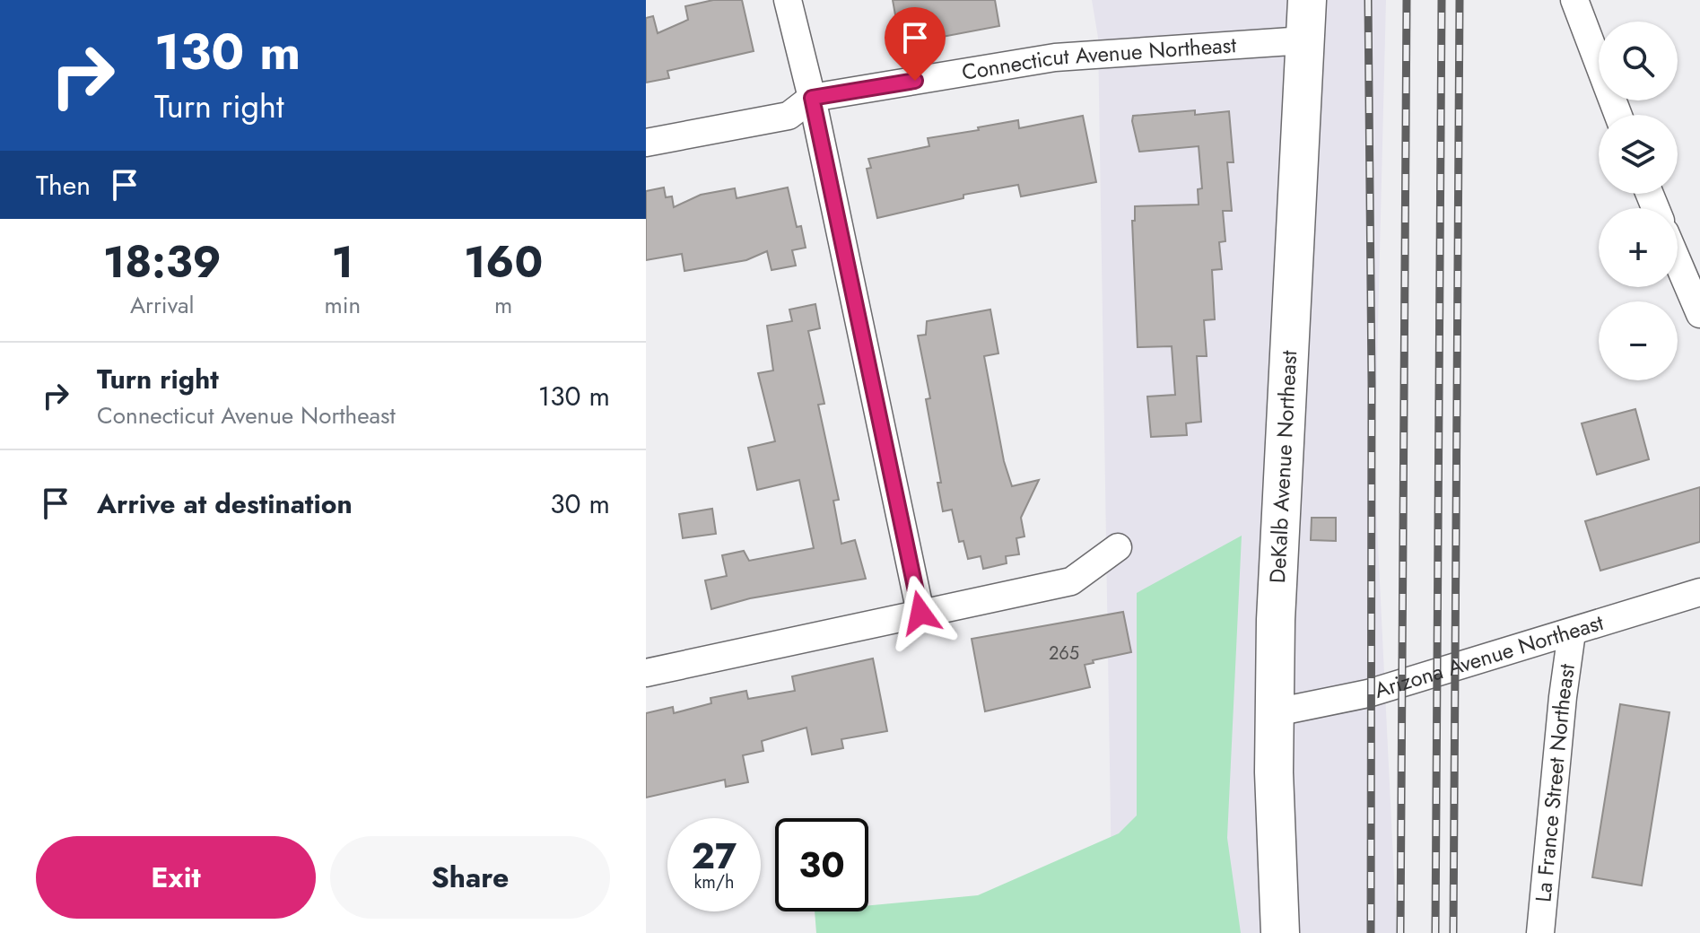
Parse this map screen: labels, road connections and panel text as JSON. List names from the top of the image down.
{
  "streets": {
    "main road": ["DeKalb Avenue Northeast"],
    "street": ["Connecticut Avenue Northeast", "Arizona Avenue Northeast", "La France Street Northeast"]
  },
  "crossings": [
    ["Connecticut Avenue Northeast", "DeKalb Avenue Northeast"],
    ["DeKalb Avenue Northeast", "Arizona Avenue Northeast"],
    ["Arizona Avenue Northeast", "La France Street Northeast"]
  ],
  "house_numbers": ["265"],
  "page": {
    "turn": ["130 m", "Turn right"],
    "map_buttons": ["+", "−"],
    "then": "Then",
    "eta": [
      "18:39",
      "Arrival",
      "1",
      "min",
      "160",
      "m"
    ],
    "list": [
      {
        "name": "Turn right",
        "note": "Connecticut Avenue Northeast",
        "value": "130 m"
      },
      {
        "name": "Arrive at destination",
        "value": "30 m"
      }
    ],
    "speed": "27 km/h",
    "limit": "30",
    "buttons": ["Exit", "Share"]
  }
}
